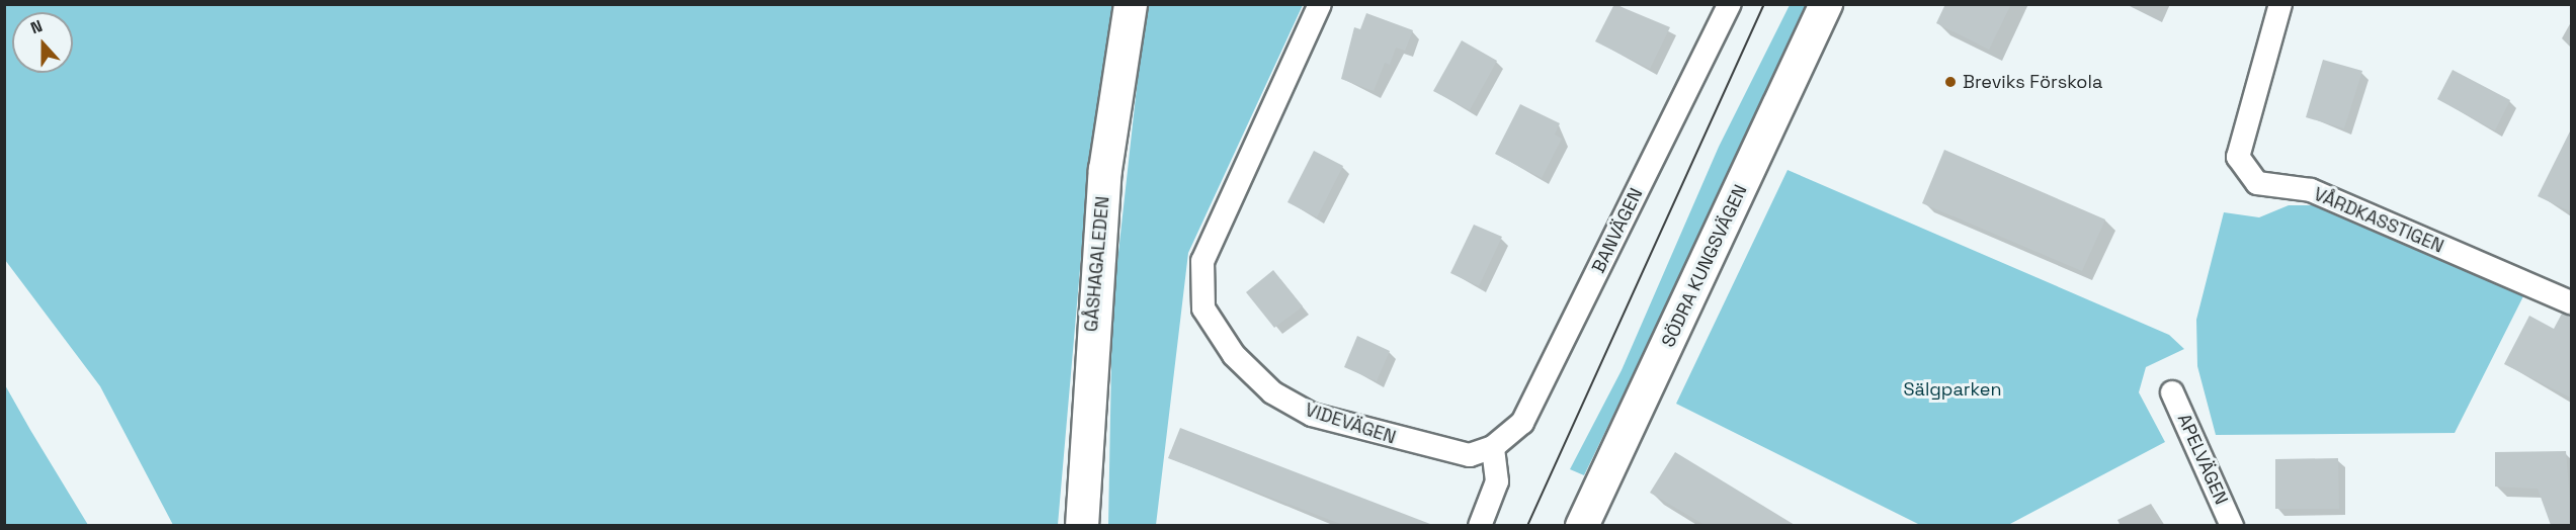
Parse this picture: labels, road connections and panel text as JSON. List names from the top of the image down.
{
  "streets": {
    "street": [
      "VÅRDKASSTIGEN",
      "BANVÄGEN",
      "GÅSHAGALEDEN",
      "SÖDRA KUNGSVÄGEN",
      "VIDEVÄGEN",
      "APELVÄGEN"
    ]
  },
  "crossings": [
    ["BANVÄGEN", "VIDEVÄGEN"]
  ],
  "parks": ["Sälgparken"],
  "places": ["Breviks Förskola"],
  "north": "top"
}
